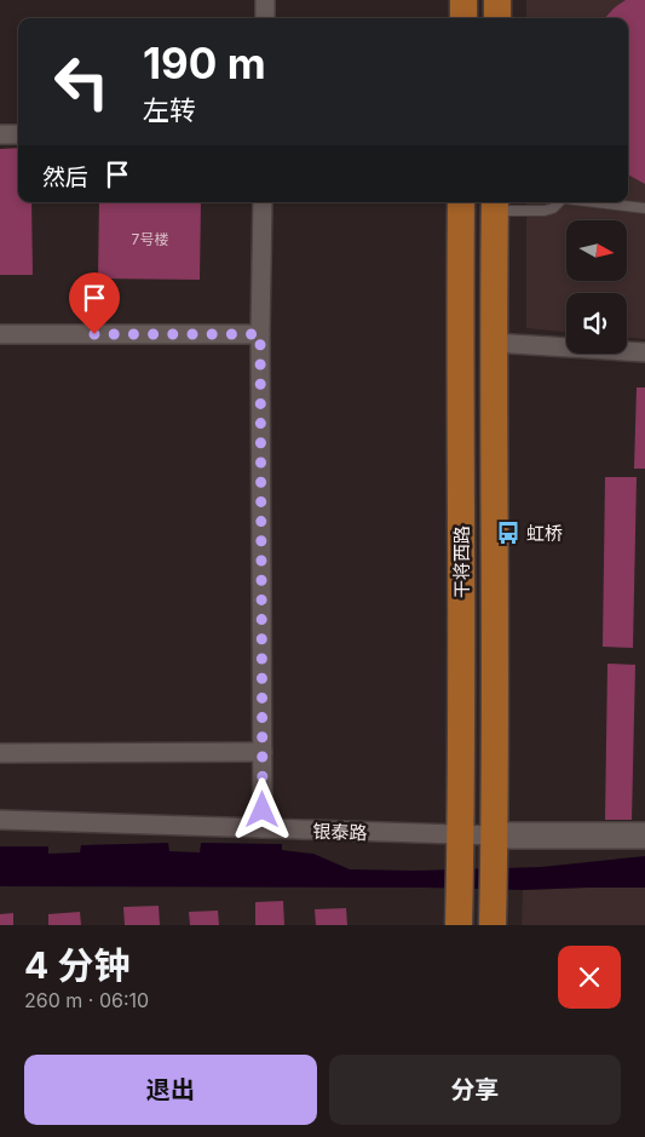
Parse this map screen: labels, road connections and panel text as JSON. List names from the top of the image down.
{
  "streets": {
    "main road": ["干将西路"],
    "street": ["银泰路"]
  },
  "crossings": [
    ["干将西路", "银泰路"]
  ],
  "places": {
    "bus stop": ["虹桥"]
  },
  "house_numbers": ["7号楼"],
  "north": "right",
  "page": {
    "turn": ["190 m", "左转"],
    "then": "然后",
    "heading": ["4 分钟", "260 m · 06:10"],
    "buttons": ["退出", "分享"]
  }
}
